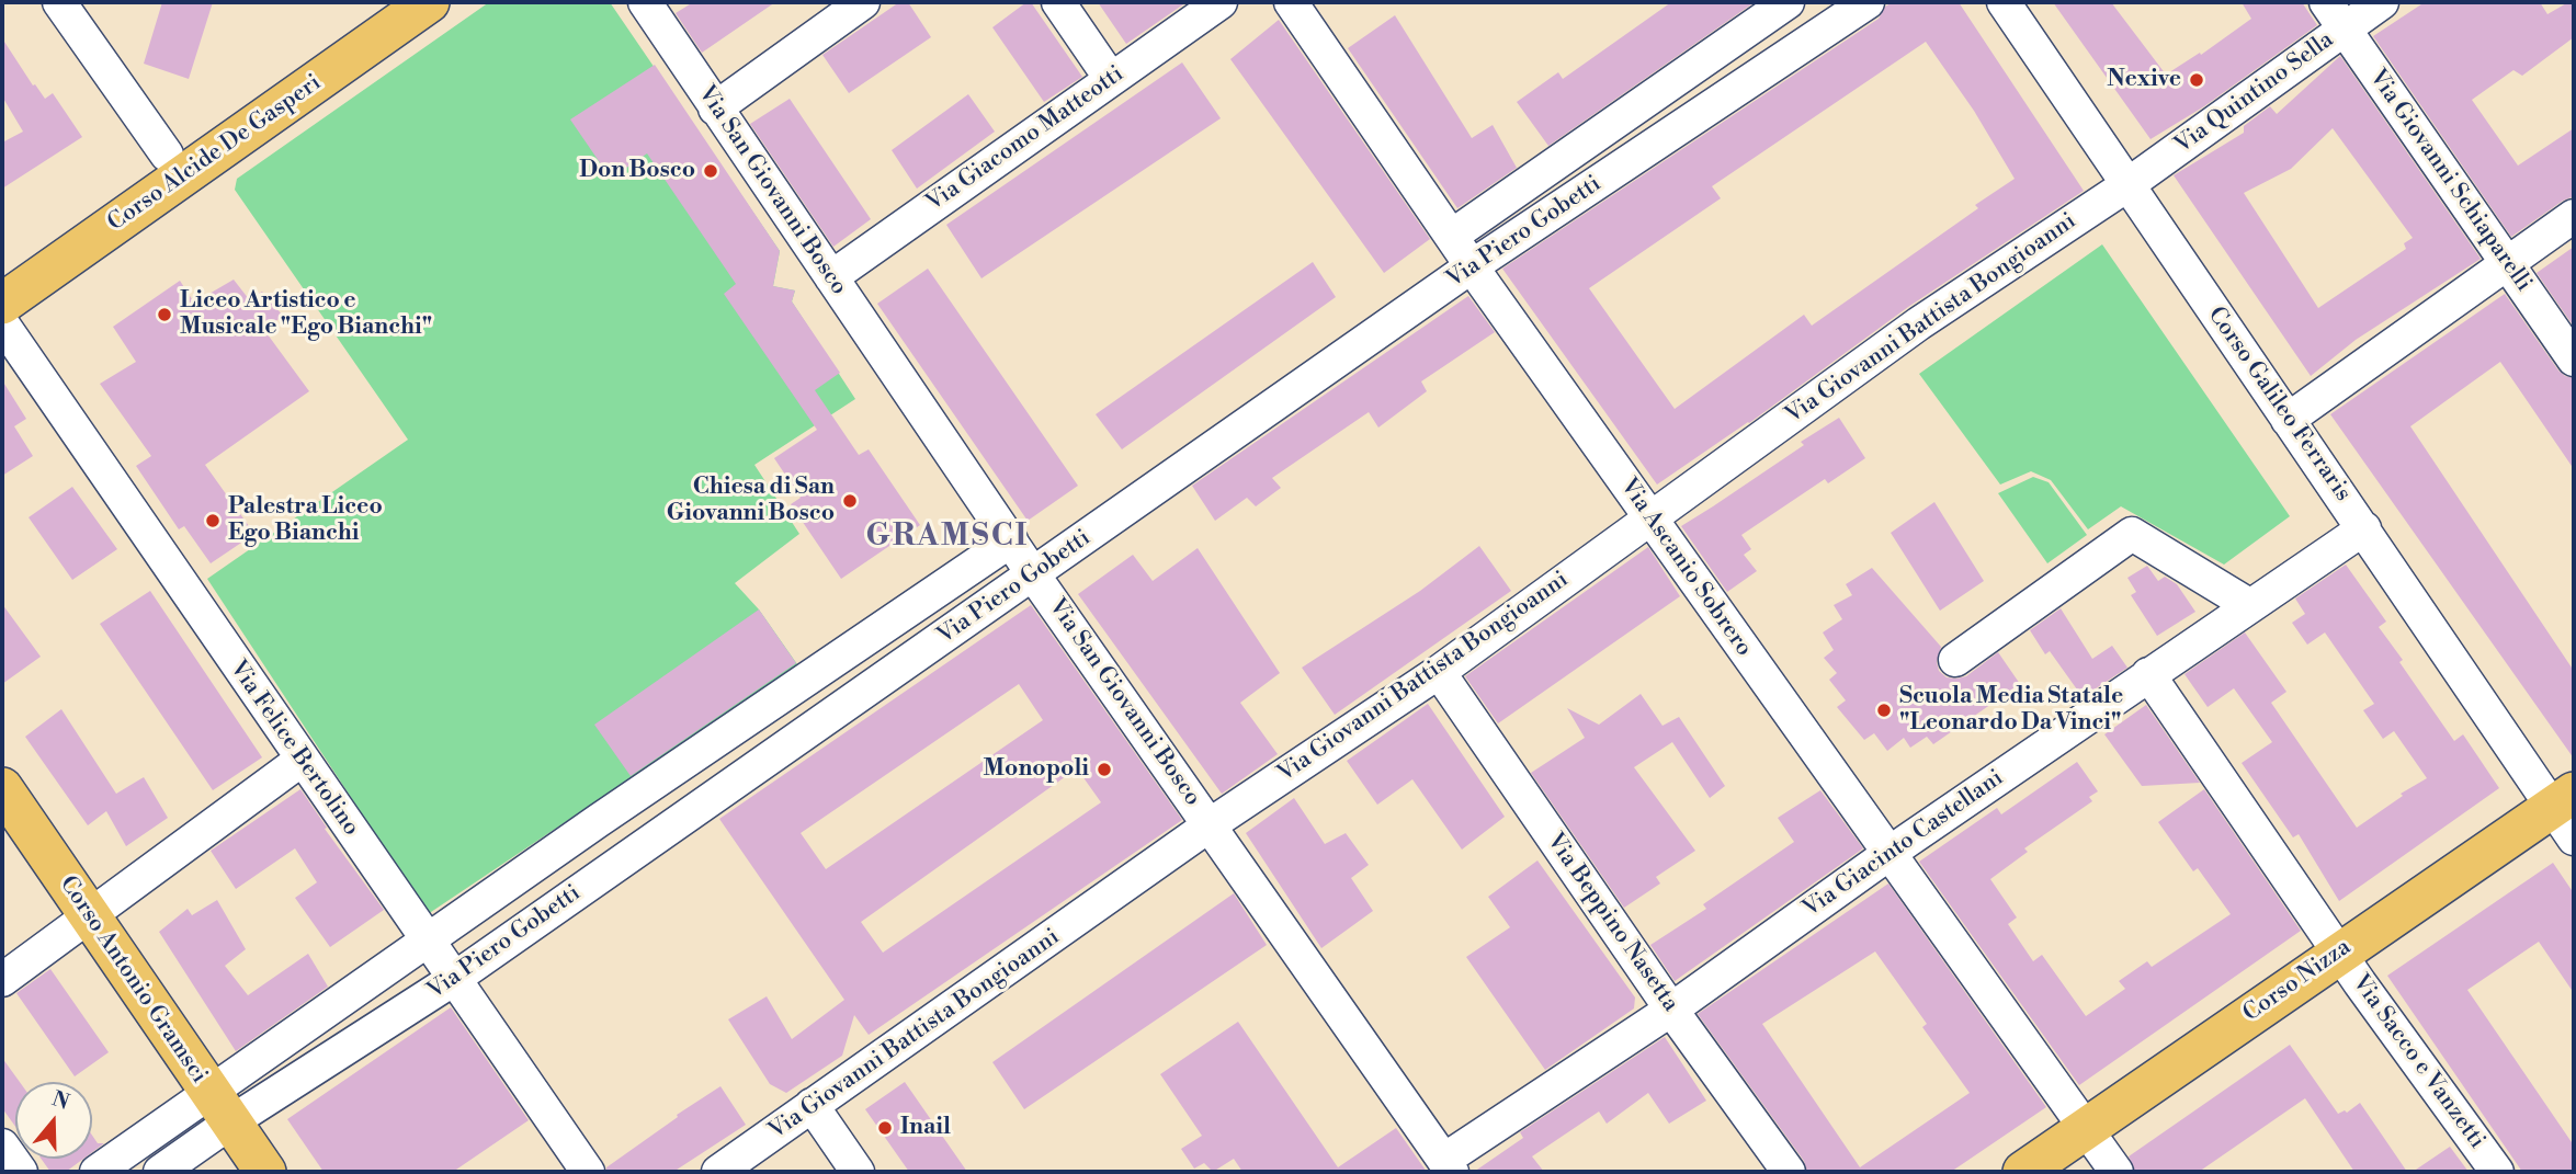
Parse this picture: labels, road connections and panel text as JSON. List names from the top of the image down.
{
  "streets": {
    "main road": ["Corso Alcide De Gasperi", "Corso Antonio Gramsci", "Corso Nizza"],
    "street": [
      "Via Quintino Sella",
      "Via Giacomo Matteotti",
      "Via Giovanni Schiaparelli",
      "Via San Giovanni Bosco",
      "Via Piero Gobetti",
      "Via Giovanni Battista Bongioanni",
      "Corso Galileo Ferraris",
      "Via Ascanio Sobrero",
      "Via Felice Bertolino",
      "Via Giacinto Castellani",
      "Via Beppino Nasetta",
      "Via Sacco e Vanzetti"
    ]
  },
  "crossings": [
    ["Via Quintino Sella", "Via Giovanni Schiaparelli"],
    ["Via Quintino Sella", "Via Giovanni Battista Bongioanni"],
    ["Via Quintino Sella", "Corso Galileo Ferraris"],
    ["Via Giacomo Matteotti", "Via San Giovanni Bosco"],
    ["Via San Giovanni Bosco", "Via Piero Gobetti"],
    ["Via San Giovanni Bosco", "Via Giovanni Battista Bongioanni"],
    ["Via San Giovanni Bosco", "Via Giacinto Castellani"],
    ["Via Piero Gobetti", "Via Ascanio Sobrero"],
    ["Via Piero Gobetti", "Via Felice Bertolino"],
    ["Via Piero Gobetti", "Corso Antonio Gramsci"],
    ["Via Giovanni Battista Bongioanni", "Corso Galileo Ferraris"],
    ["Via Giovanni Battista Bongioanni", "Via Ascanio Sobrero"],
    ["Via Giovanni Battista Bongioanni", "Via Beppino Nasetta"],
    ["Corso Galileo Ferraris", "Via Giacinto Castellani"],
    ["Corso Galileo Ferraris", "Corso Nizza"],
    ["Via Ascanio Sobrero", "Via Giacinto Castellani"],
    ["Via Ascanio Sobrero", "Corso Nizza"],
    ["Via Giacinto Castellani", "Via Beppino Nasetta"],
    ["Via Giacinto Castellani", "Via Sacco e Vanzetti"],
    ["Corso Nizza", "Via Sacco e Vanzetti"]
  ],
  "districts": ["GRAMSCI"],
  "places": [
    "Nexive",
    "Don Bosco",
    "Liceo Artistico e Musicale \"Ego Bianchi\"",
    "Chiesa di San Giovanni Bosco",
    "Palestra Liceo Ego Bianchi",
    "Scuola Media Statale \"Leonardo Da Vinci\"",
    "Monopoli",
    "Inail"
  ],
  "north": "top"
}
